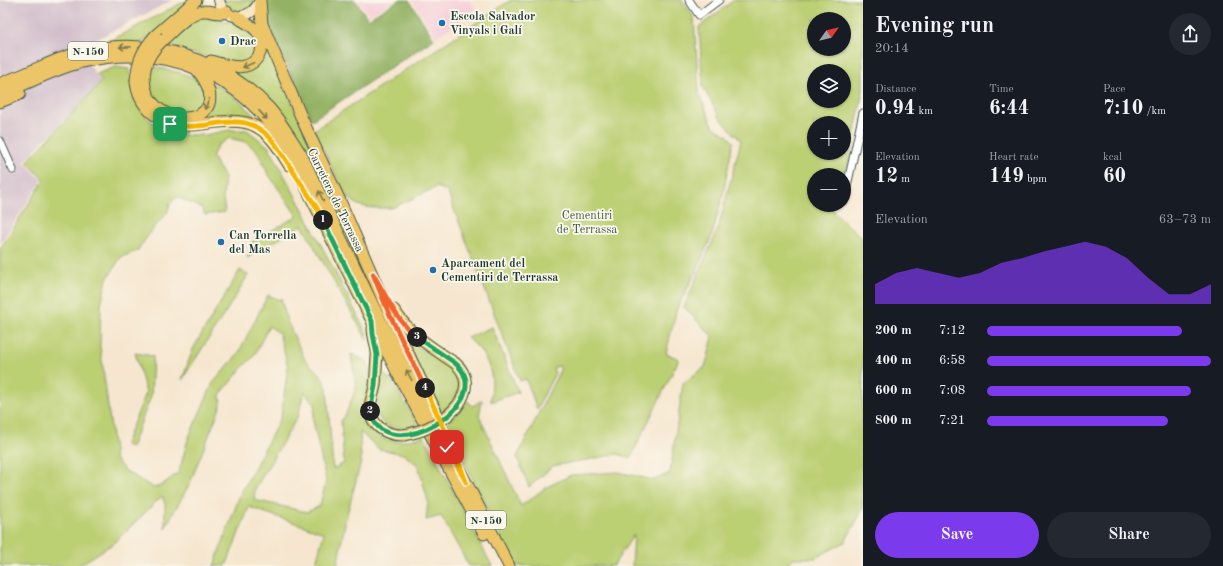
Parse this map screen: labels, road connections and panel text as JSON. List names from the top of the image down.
{
  "streets": {
    "main road": ["N-150", "Carretera de Terrassa"]
  },
  "parks": ["Cementiri de Terrassa"],
  "places": [
    "Escola Salvador Vinyals i Galí",
    "Drac",
    "Can Torrella del Mas",
    "Aparcament del Cementiri de Terrassa"
  ],
  "north": "top right",
  "page": {
    "heading": ["Evening run", "20:14"],
    "map_buttons": ["+", "−"],
    "stats": [
      ["Distance", "0.94 km"],
      ["Time", "6:44"],
      ["Pace", "7:10 /km"],
      ["Elevation", "12 m"],
      ["Heart rate", "149 bpm"],
      ["kcal", "60"]
    ],
    "chart": ["Elevation", "63–73 m"],
    "pins": [
      "1",
      "3",
      "4",
      "2"
    ],
    "list": [
      {
        "name": "200 m",
        "note": "7:12"
      },
      {
        "name": "400 m",
        "note": "6:58"
      },
      {
        "name": "600 m",
        "note": "7:08"
      },
      {
        "name": "800 m",
        "note": "7:21"
      }
    ],
    "buttons": ["Save", "Share"]
  }
}
